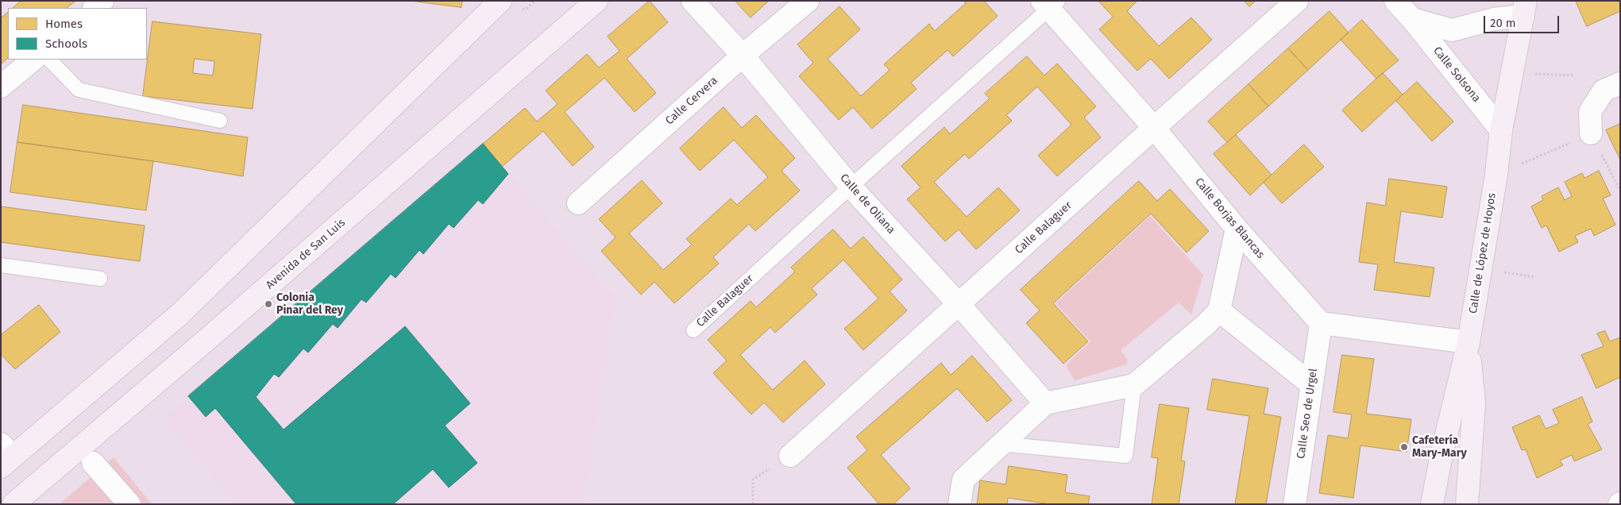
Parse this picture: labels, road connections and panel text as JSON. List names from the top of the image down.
{
  "streets": {
    "street": [
      "Calle Solsona",
      "Calle Cervera",
      "Calle de Oliana",
      "Calle Borjas Blancas",
      "Calle Balaguer",
      "Calle de López de Hoyos",
      "Avenida de San Luis",
      "Calle Seo de Urgel"
    ]
  },
  "crossings": [
    ["Calle Solsona", "Calle de López de Hoyos"],
    ["Calle Cervera", "Calle de Oliana"],
    ["Calle de Oliana", "Calle Balaguer"],
    ["Calle Borjas Blancas", "Calle Balaguer"],
    ["Calle Borjas Blancas", "Calle Seo de Urgel"]
  ],
  "places": ["Colonia Pinar del Rey", "Cafetería Mary-Mary"],
  "legend": ["Homes", "Schools"],
  "scale_bar": "20 m"
}
